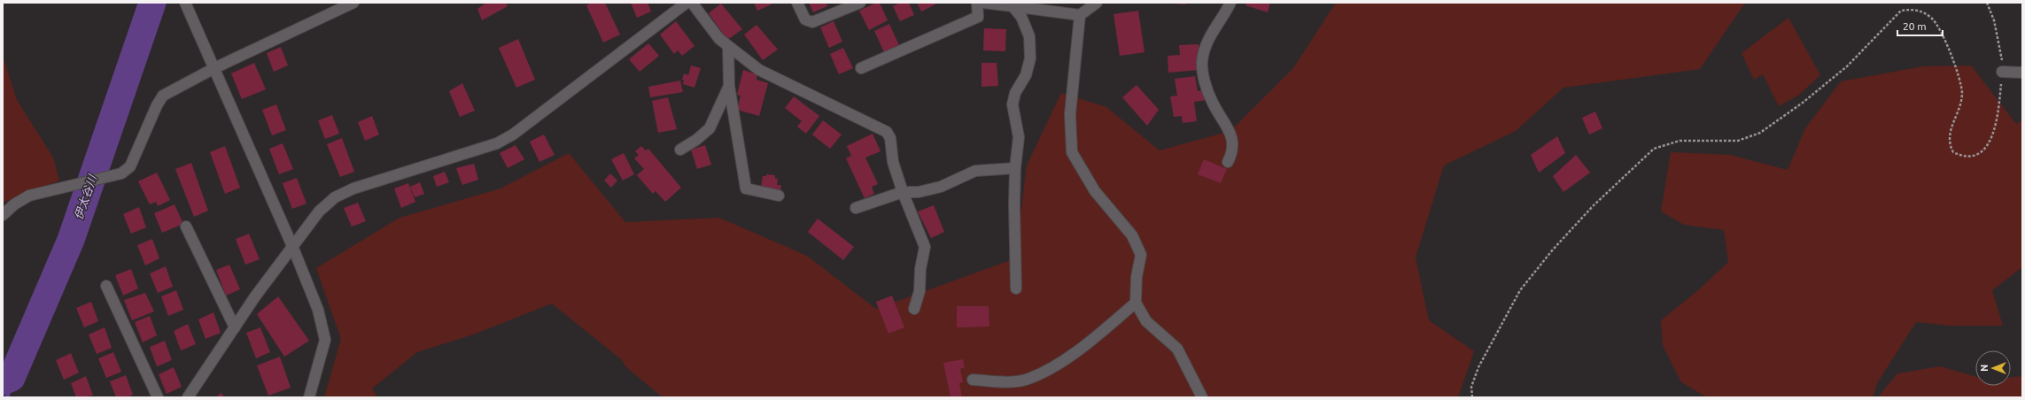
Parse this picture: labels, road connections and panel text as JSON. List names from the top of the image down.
{
  "water": ["伊太谷川"],
  "scale_bar": "20 m",
  "north": "left"
}
